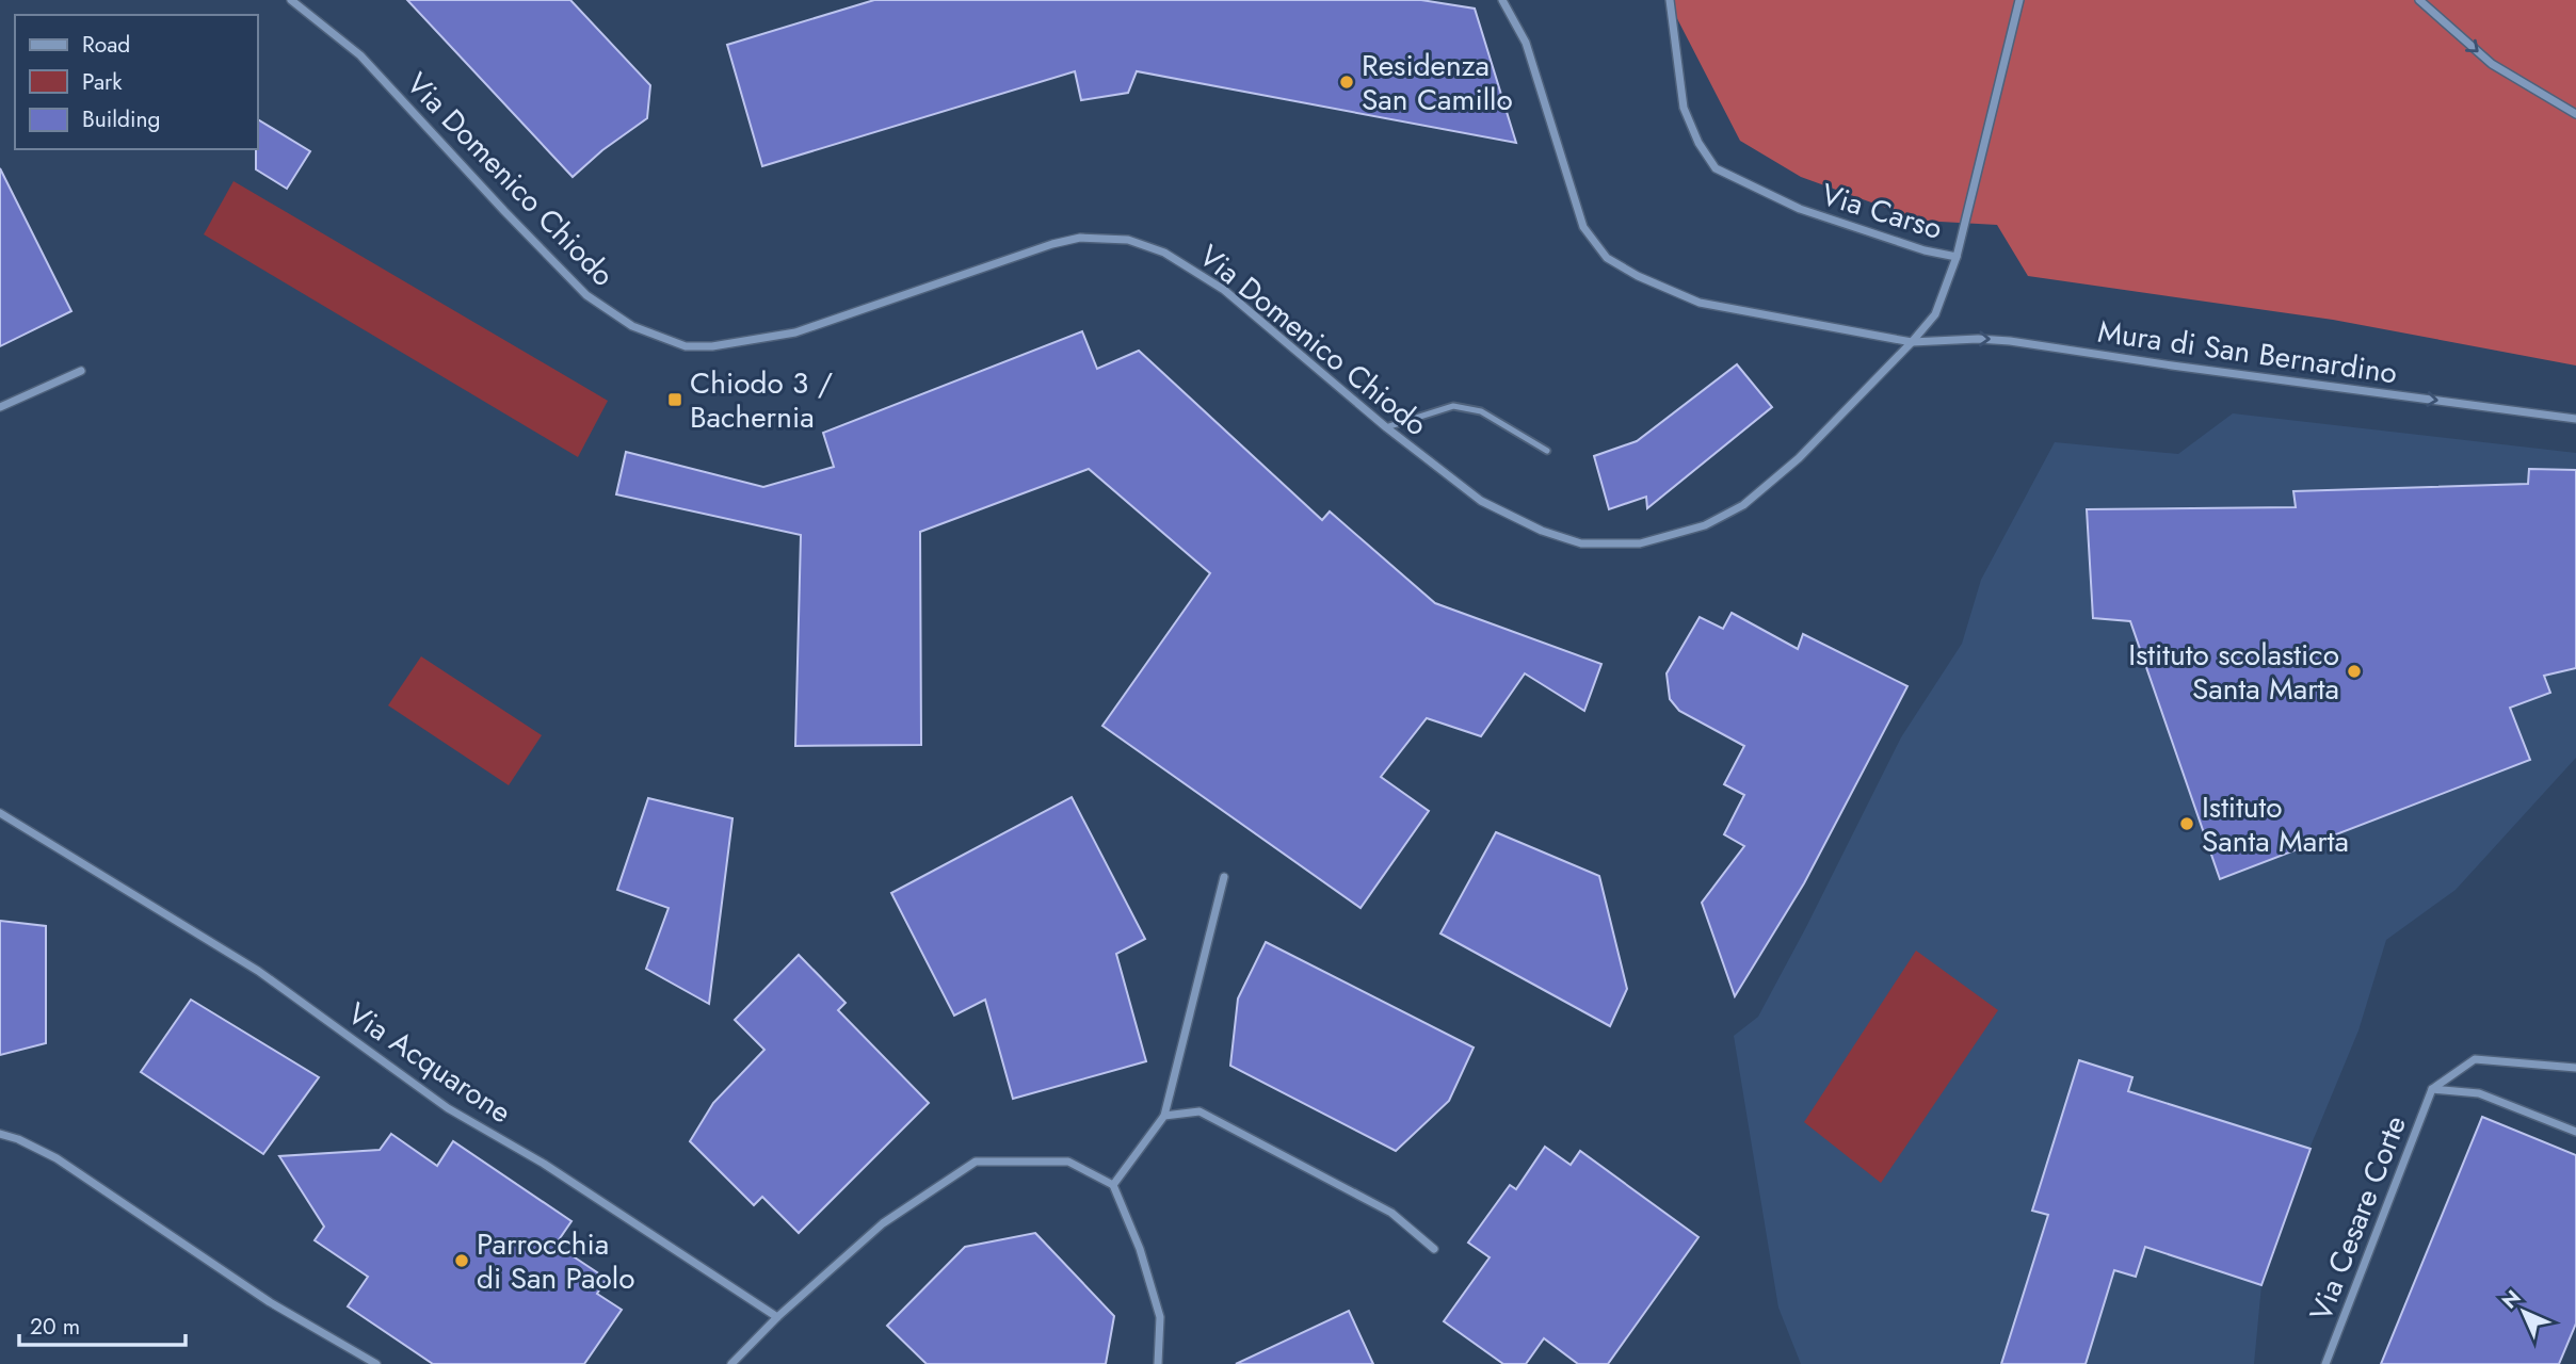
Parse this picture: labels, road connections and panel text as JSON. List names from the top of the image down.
{
  "streets": {
    "street": [
      "Via Domenico Chiodo",
      "Via Carso",
      "Mura di San Bernardino",
      "Via Acquarone",
      "Via Cesare Corte"
    ]
  },
  "crossings": [
    ["Via Domenico Chiodo", "Via Carso"],
    ["Via Domenico Chiodo", "Mura di San Bernardino"]
  ],
  "one_way": ["Mura di San Bernardino"],
  "places": {
    "other": [
      "Residenza San Camillo",
      "Istituto scolastico Santa Marta",
      "Istituto Santa Marta",
      "Parrocchia di San Paolo"
    ],
    "transit": ["Chiodo 3 / Bachernia"]
  },
  "legend": ["Road", "Park", "Building"],
  "scale_bar": "20 m",
  "north": "top left"
}
